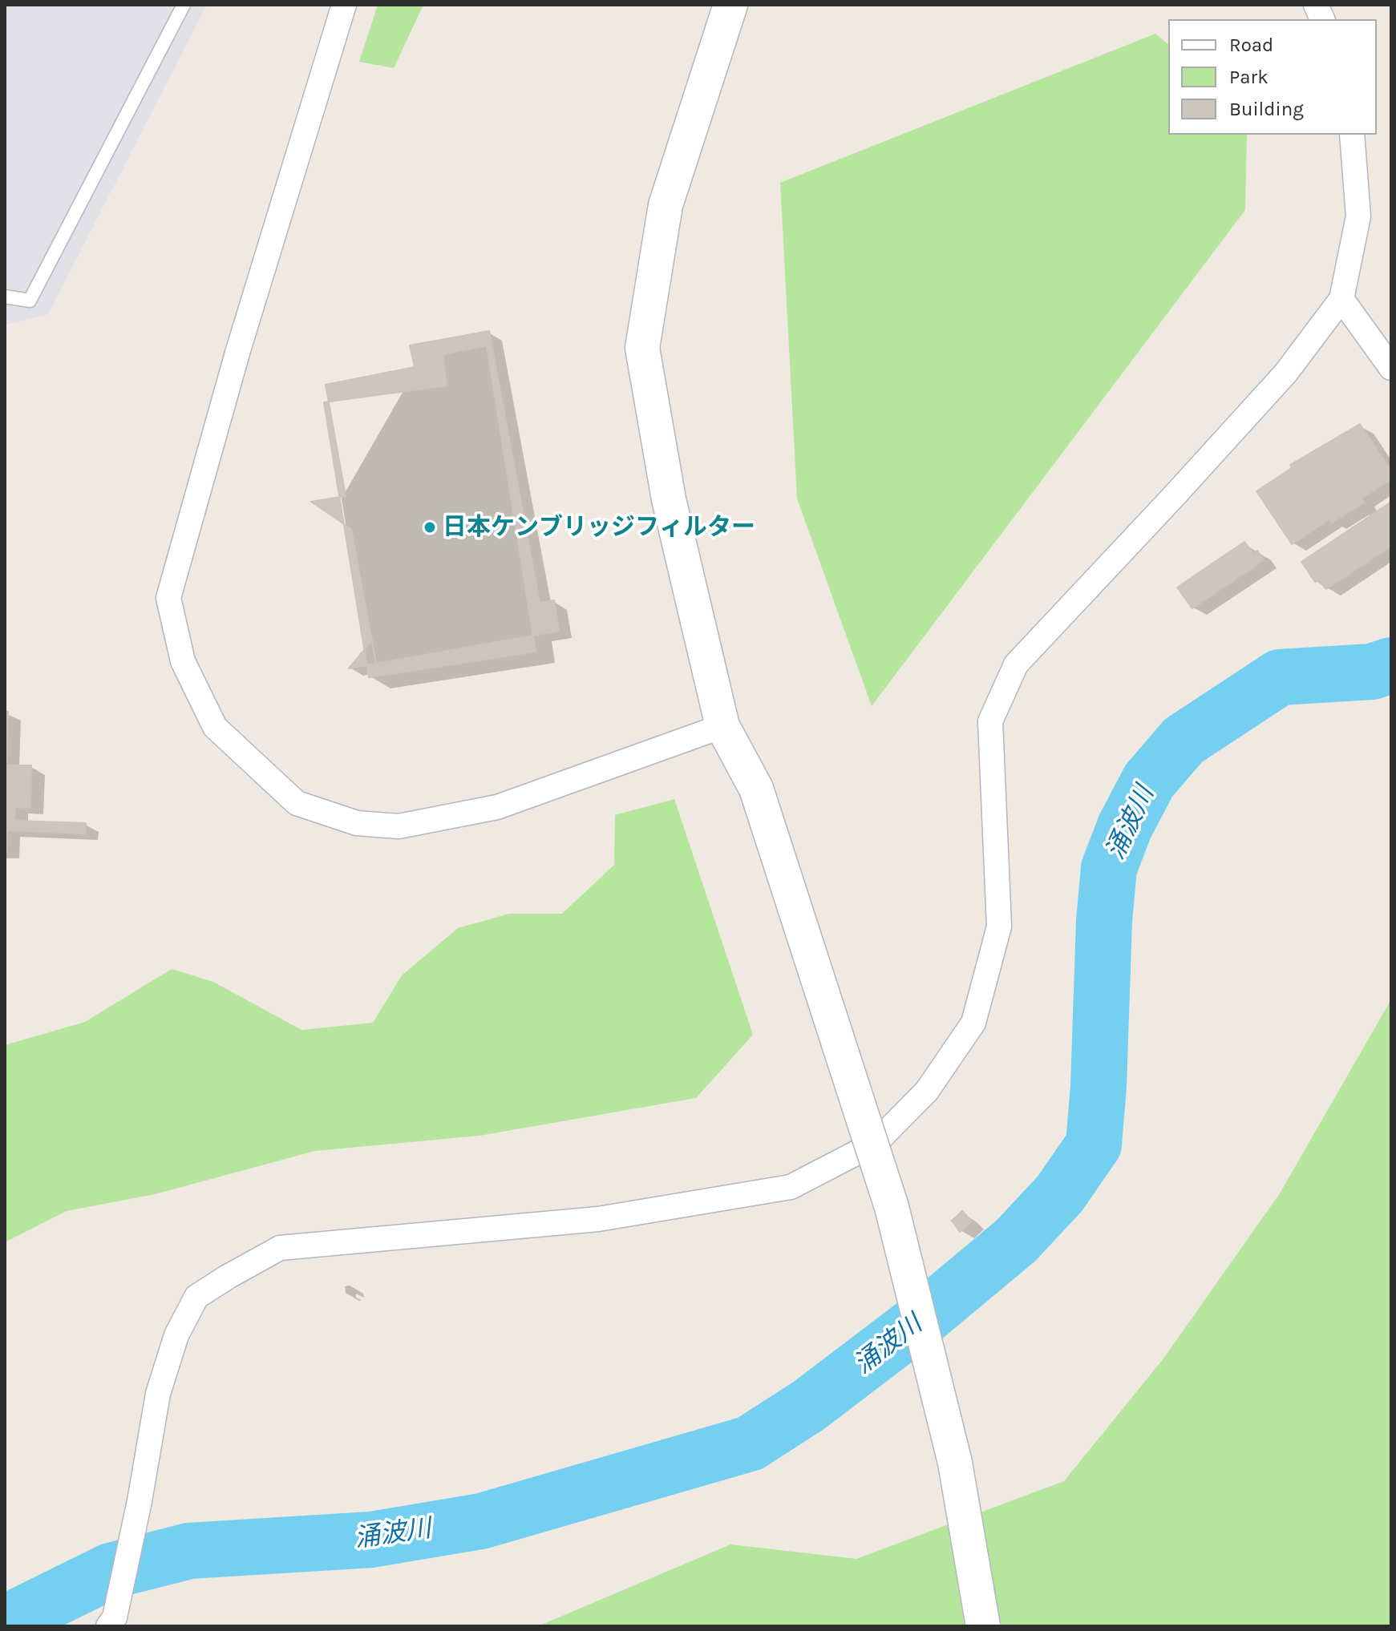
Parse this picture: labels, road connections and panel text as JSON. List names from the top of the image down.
{
  "water": ["涌波川"],
  "places": ["日本ケンブリッジフィルター"],
  "legend": ["Road", "Park", "Building"]
}
